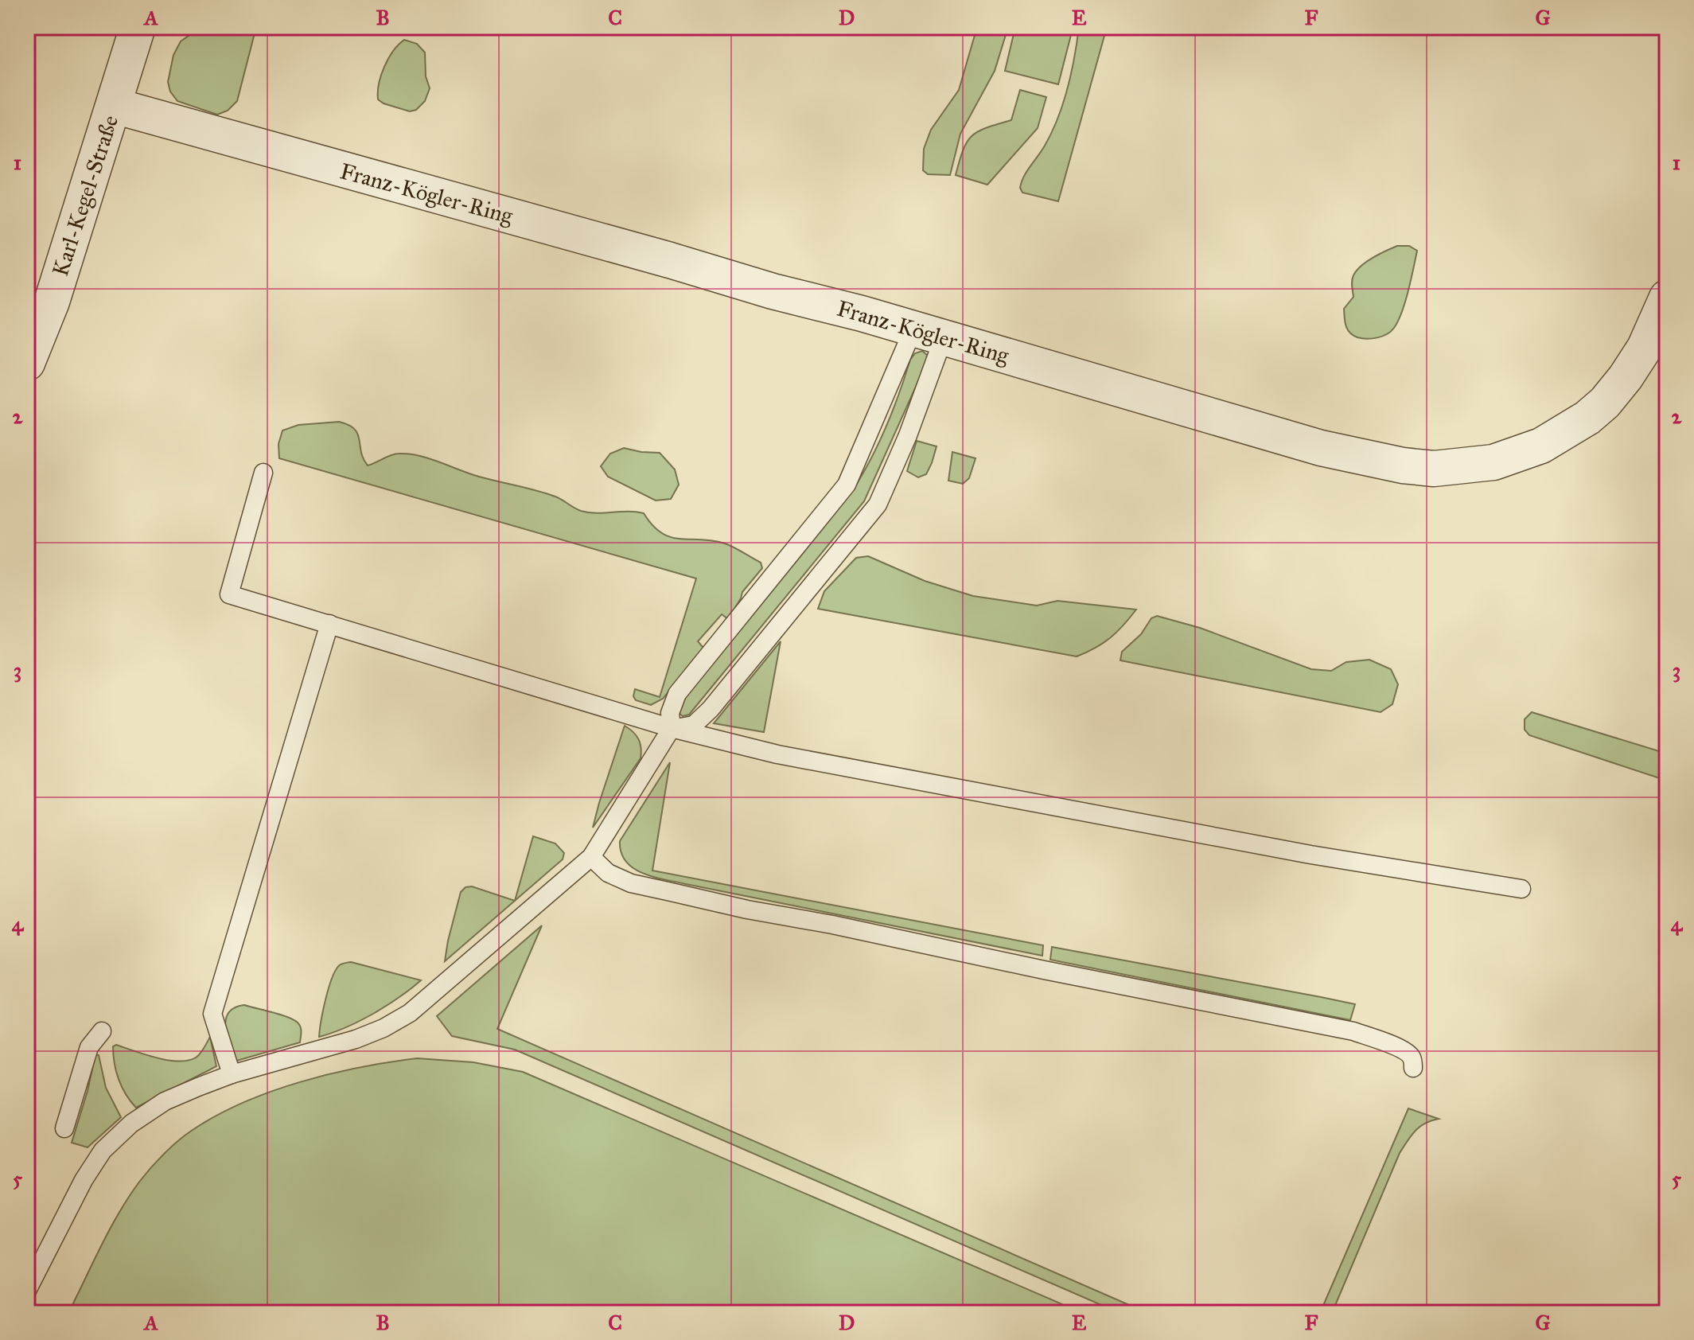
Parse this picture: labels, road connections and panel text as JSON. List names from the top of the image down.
{
  "streets": {
    "street": ["Franz-Kögler-Ring", "Karl-Kegel-Straße"]
  },
  "crossings": [
    ["Franz-Kögler-Ring", "Karl-Kegel-Straße"]
  ],
  "grid": {
    "columns": [
      "A",
      "B",
      "C",
      "D",
      "E",
      "F",
      "G"
    ],
    "rows": [
      "1",
      "2",
      "3",
      "4",
      "5"
    ]
  }
}
